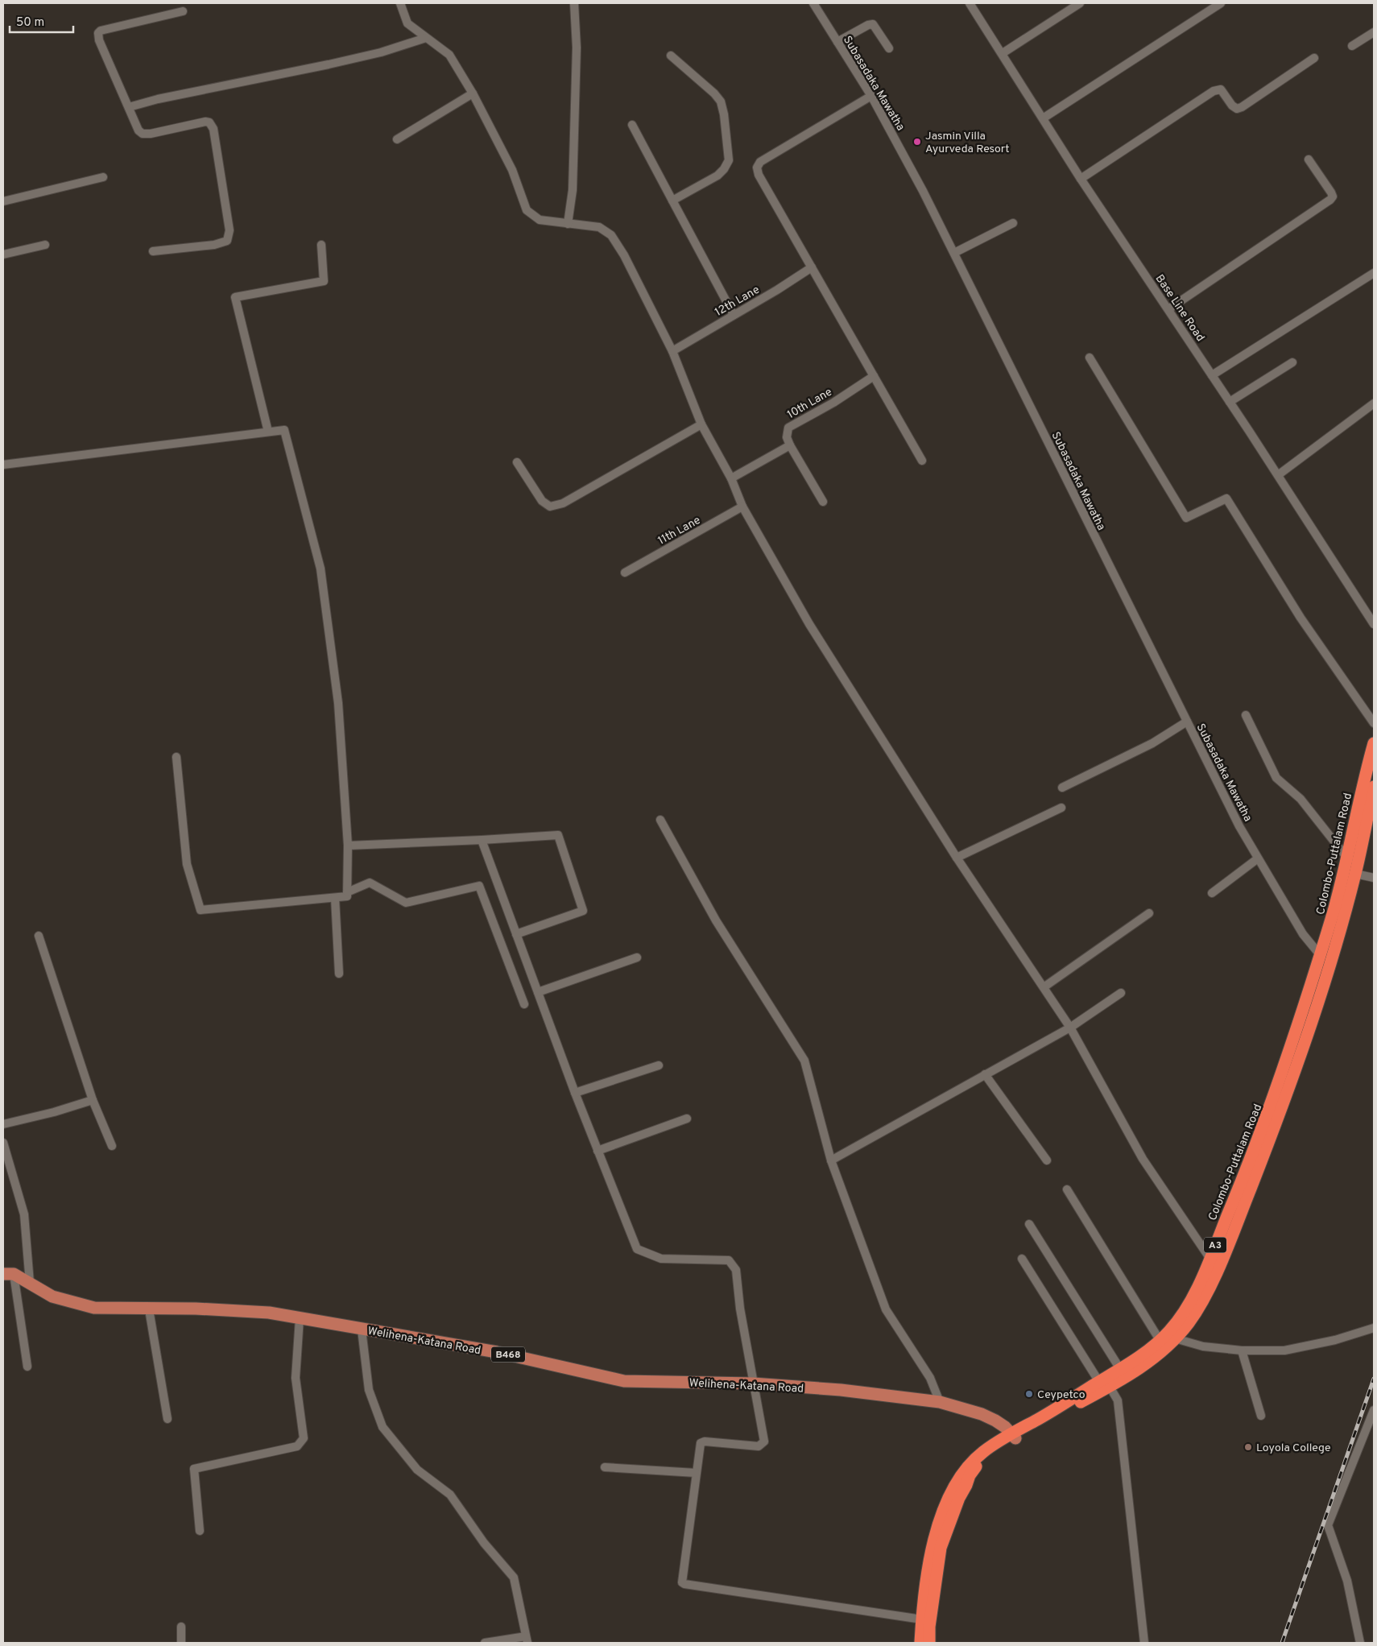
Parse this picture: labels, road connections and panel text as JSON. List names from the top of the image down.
{
  "streets": {
    "highway": ["Colombo-Puttalam Road", "A3"],
    "main road": ["Welihena-Katana Road", "B468"],
    "street": [
      "Subasadaka Mawatha",
      "12th Lane",
      "Base Line Road",
      "10th Lane",
      "11th Lane"
    ]
  },
  "crossings": [
    ["Subasadaka Mawatha", "Colombo-Puttalam Road"],
    ["Colombo-Puttalam Road", "Welihena-Katana Road"]
  ],
  "places": ["Jasmin Villa Ayurveda Resort", "Ceypetco", "Loyola College"],
  "scale_bar": "50 m"
}
